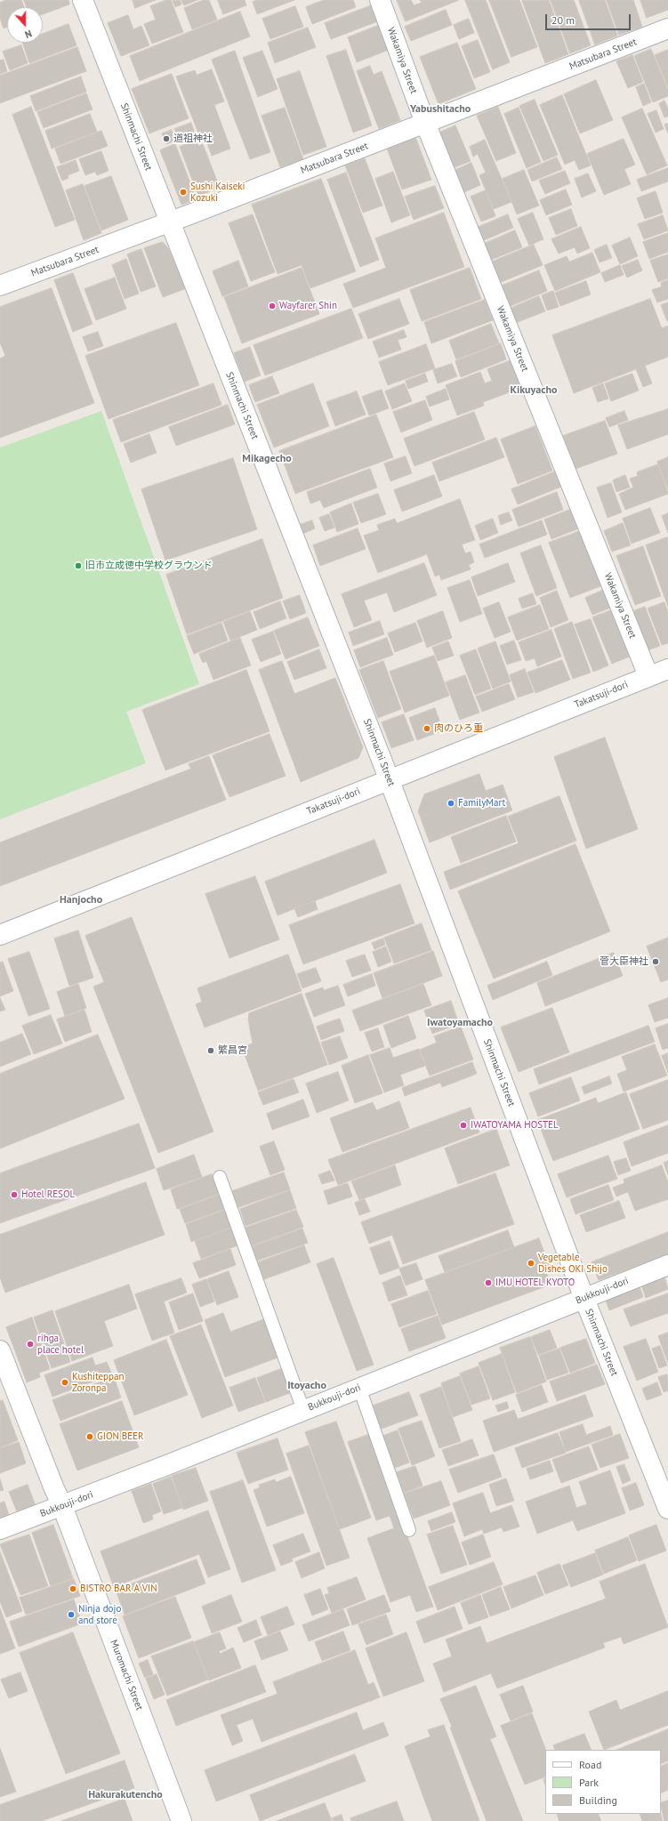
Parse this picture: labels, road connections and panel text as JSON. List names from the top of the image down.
{
  "streets": {
    "street": [
      "Matsubara Street",
      "Wakamiya Street",
      "Shinmachi Street",
      "Takatsuji-dori",
      "Bukkouji-dori",
      "Muromachi Street"
    ]
  },
  "crossings": [
    ["Matsubara Street", "Wakamiya Street"],
    ["Matsubara Street", "Shinmachi Street"],
    ["Wakamiya Street", "Takatsuji-dori"],
    ["Shinmachi Street", "Takatsuji-dori"],
    ["Shinmachi Street", "Bukkouji-dori"],
    ["Bukkouji-dori", "Muromachi Street"]
  ],
  "districts": [
    "Yabushitacho",
    "Kikuyacho",
    "Mikagecho",
    "Hanjocho",
    "Iwatoyamacho",
    "Itoyacho",
    "Hakurakutencho"
  ],
  "places": [
    "道祖神社",
    "Sushi Kaiseki Kozuki",
    "Wayfarer Shin",
    "旧市立成徳中学校グラウンド",
    "肉のひろ重",
    "FamilyMart",
    "菅大臣神社",
    "繁昌宮",
    "IWATOYAMA HOSTEL",
    "Hotel RESOL",
    "Vegetable Dishes OKI Shijo",
    "IMU HOTEL KYOTO",
    "rihga place hotel",
    "Kushiteppan Zoronpa",
    "GION BEER",
    "BISTRO BAR A VIN",
    "Ninja dojo and store"
  ],
  "legend": ["Road", "Park", "Building"],
  "scale_bar": "20 m",
  "north": "bottom"
}
